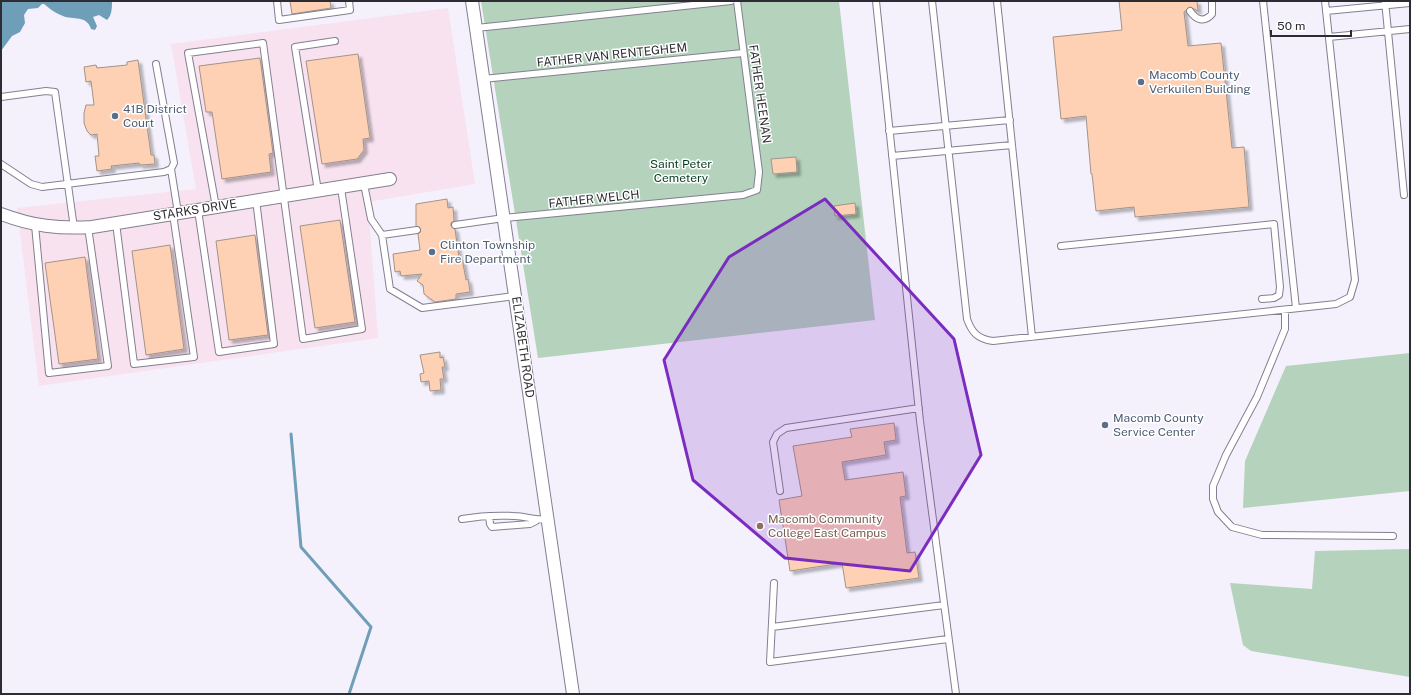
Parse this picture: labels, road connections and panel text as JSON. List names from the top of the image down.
{
  "streets": {
    "street": ["STARKS DRIVE", "ELIZABETH ROAD"],
    "lane": ["FATHER VAN RENTEGHEM", "FATHER HEENAN", "FATHER WELCH"]
  },
  "crossings": [
    ["FATHER VAN RENTEGHEM", "FATHER HEENAN"],
    ["FATHER VAN RENTEGHEM", "ELIZABETH ROAD"],
    ["FATHER HEENAN", "FATHER WELCH"],
    ["FATHER WELCH", "ELIZABETH ROAD"]
  ],
  "parks": ["Saint Peter Cemetery"],
  "places": [
    "Macomb County Verkuilen Building",
    "41B District Court",
    "Clinton Township Fire Department",
    "Macomb County Service Center",
    "Macomb Community College East Campus"
  ],
  "scale_bar": "50 m"
}
